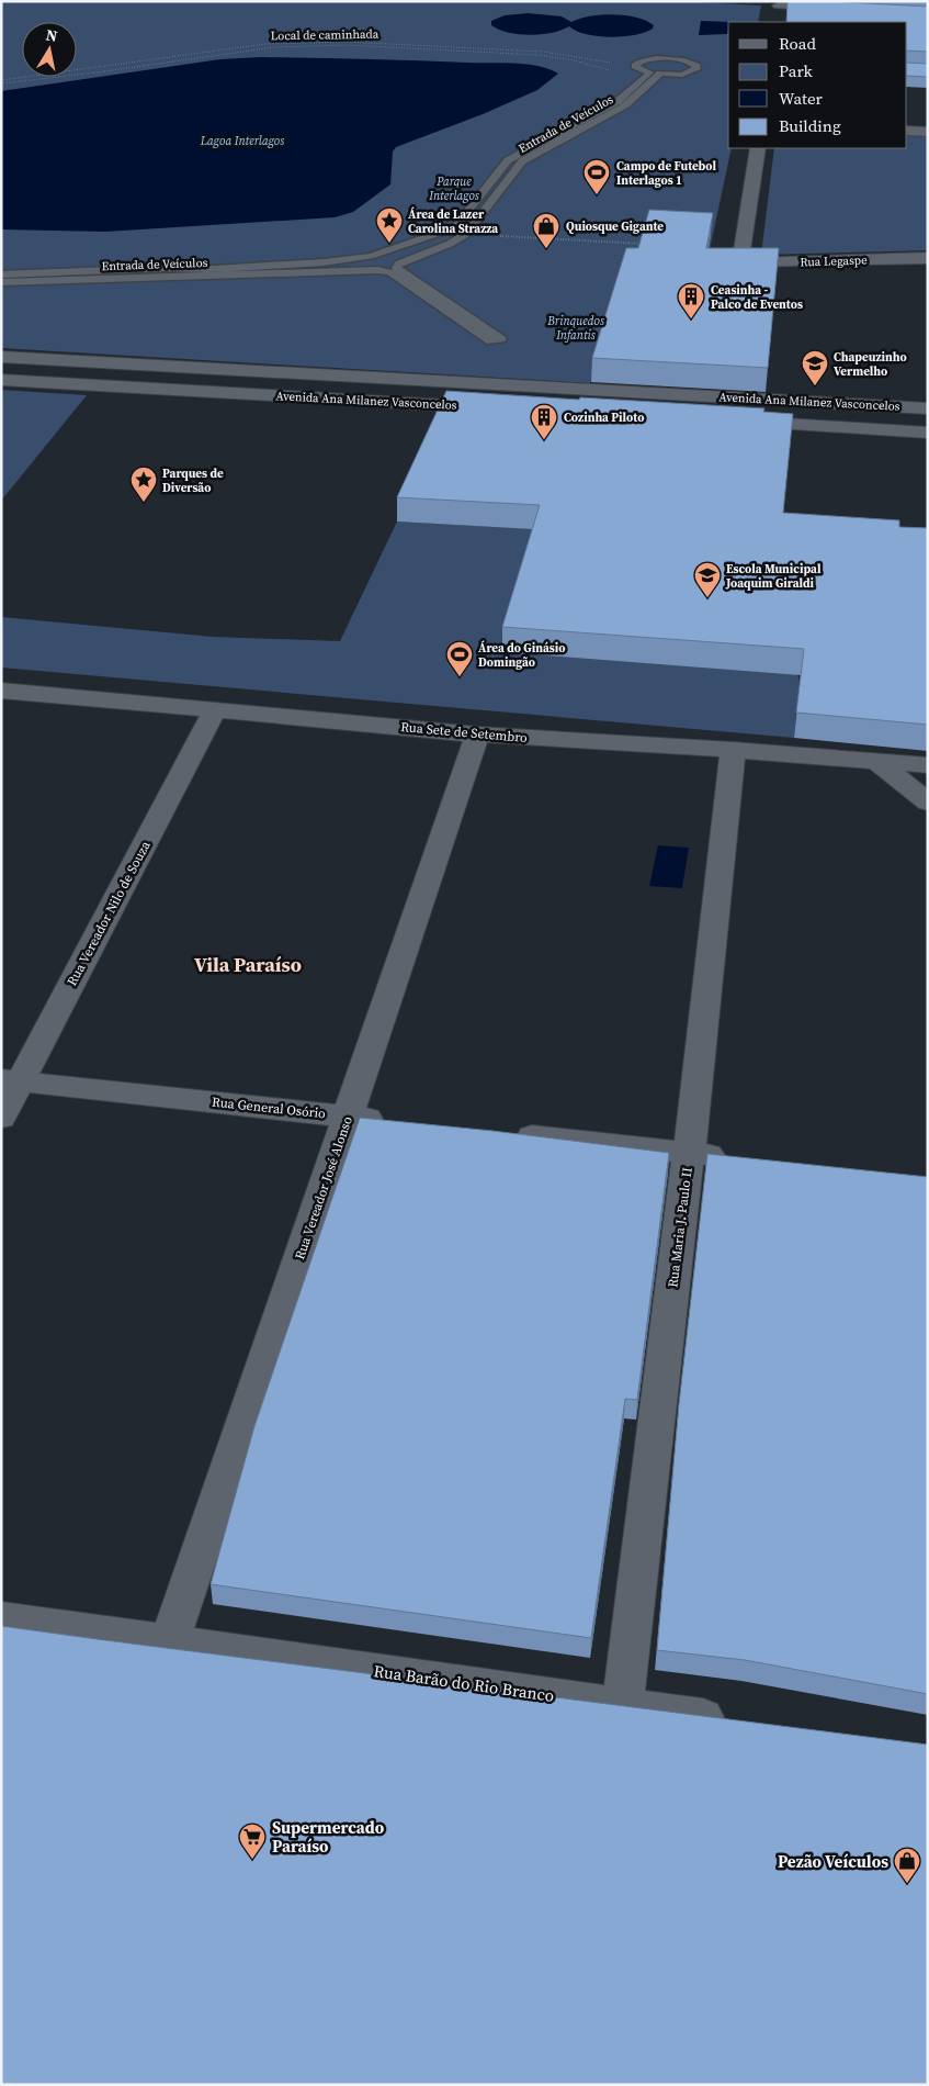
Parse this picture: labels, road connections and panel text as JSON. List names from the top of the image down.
{
  "streets": {
    "street": [
      "Rua Legaspe",
      "Avenida Ana Milanez Vasconcelos",
      "Rua Sete de Setembro",
      "Rua Vereador Nilo de Souza",
      "Rua General Osório",
      "Rua Vereador José Alonso",
      "Rua Maria J. Paulo II",
      "Rua Barão do Rio Branco"
    ],
    "lane": ["Entrada de Veículos"],
    "path": ["Local de caminhada"]
  },
  "crossings": [
    ["Local de caminhada", "Entrada de Veículos"],
    ["Rua Sete de Setembro", "Rua Vereador Nilo de Souza"],
    ["Rua Sete de Setembro", "Rua Vereador José Alonso"],
    ["Rua Sete de Setembro", "Rua Maria J. Paulo II"],
    ["Rua Vereador Nilo de Souza", "Rua General Osório"],
    ["Rua General Osório", "Rua Vereador José Alonso"],
    ["Rua Vereador José Alonso", "Rua Barão do Rio Branco"],
    ["Rua Maria J. Paulo II", "Rua Barão do Rio Branco"]
  ],
  "districts": ["Vila Paraíso"],
  "water": ["Lagoa Interlagos"],
  "parks": ["Parque Interlagos", "Brinquedos Infantis"],
  "places": {
    "sports": ["Campo de Futebol Interlagos 1", "Área do Ginásio Domingão"],
    "place": ["Área de Lazer Carolina Strazza", "Parques de Diversão"],
    "shop": ["Quiosque Gigante", "Pezão Veículos"],
    "building": ["Ceasinha - Palco de Eventos", "Cozinha Piloto"],
    "school or university": ["Chapeuzinho Vermelho", "Escola Municipal Joaquim Giraldi"],
    "supermarket": ["Supermercado Paraíso"]
  },
  "legend": [
    "Road",
    "Park",
    "Water",
    "Building"
  ],
  "north": "top"
}
